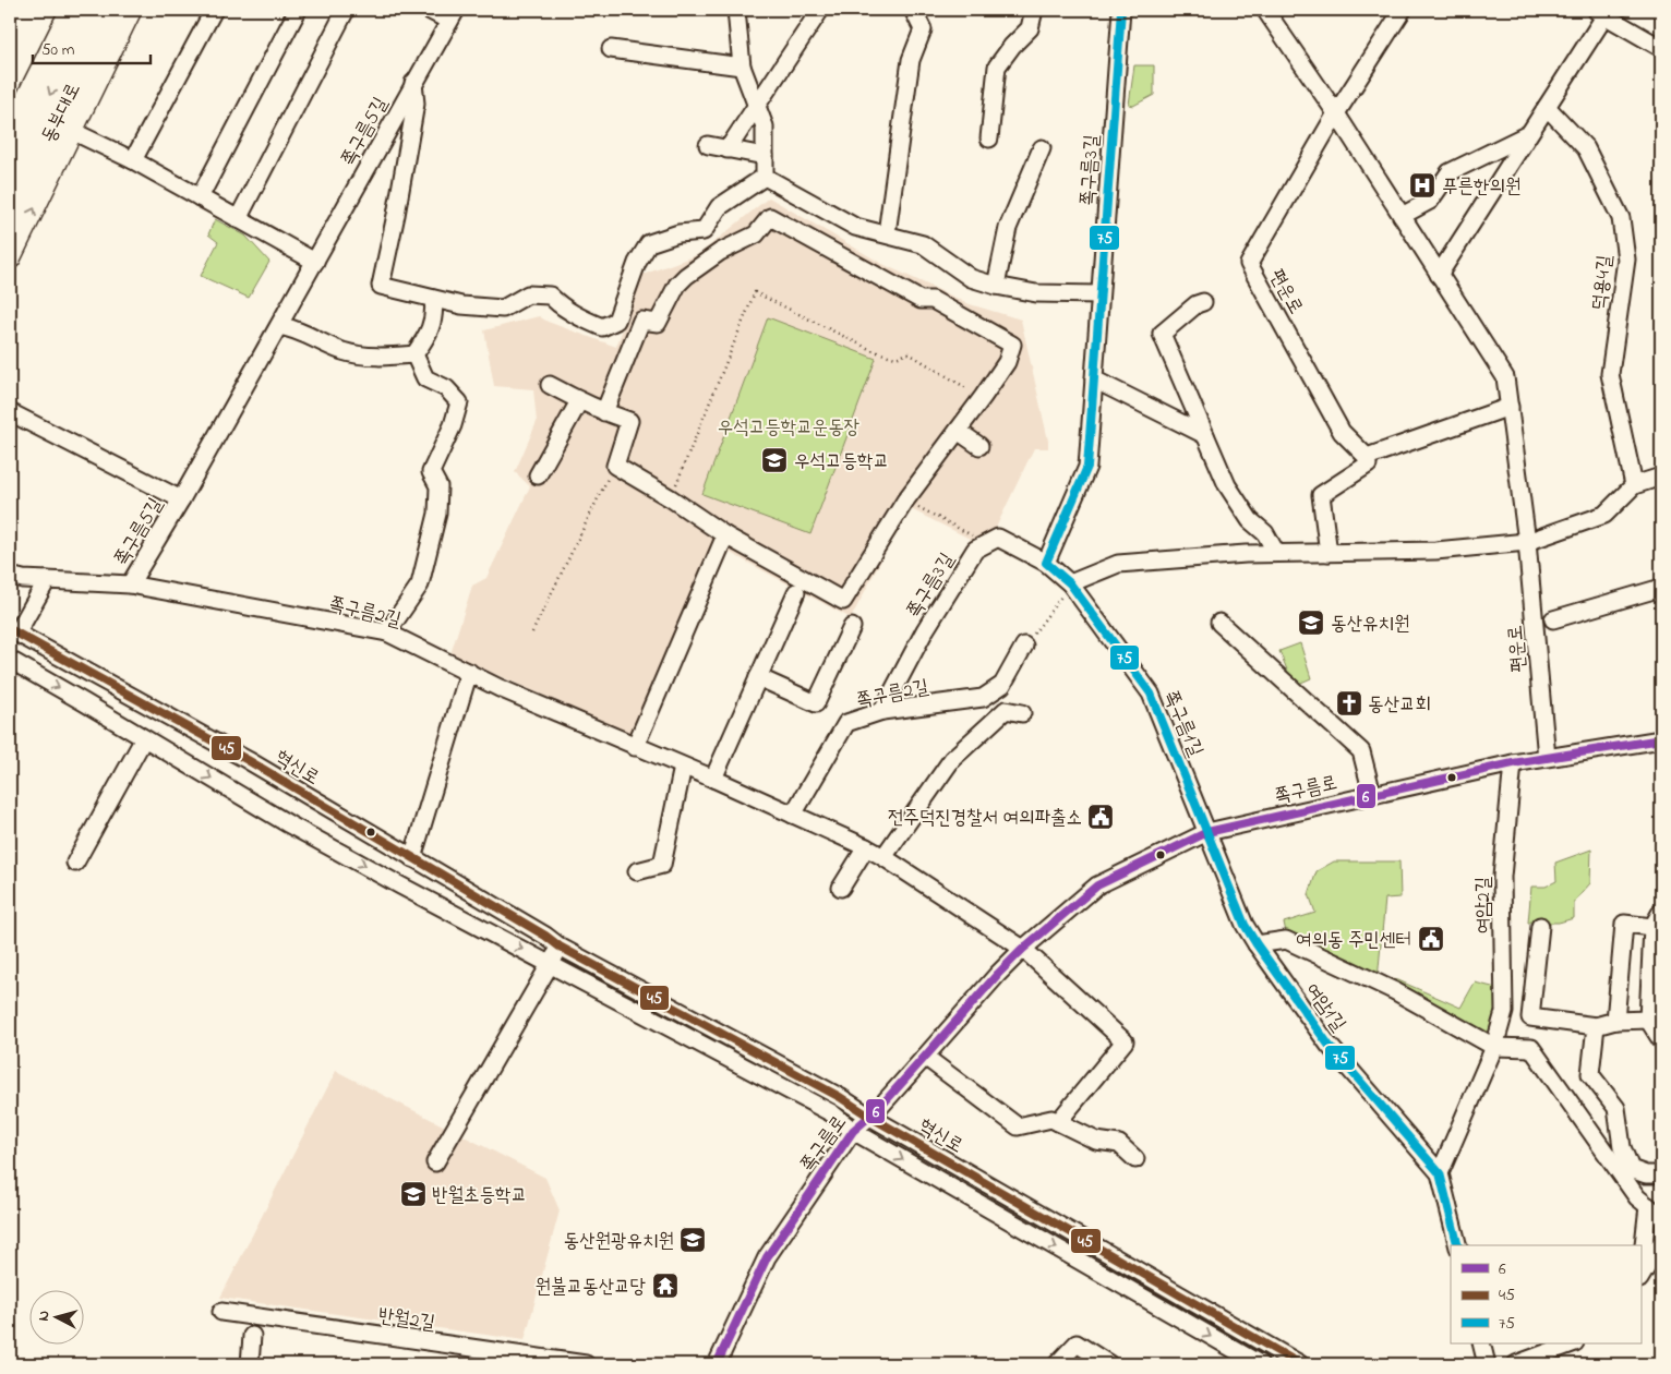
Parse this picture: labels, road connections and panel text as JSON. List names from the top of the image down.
{
  "streets": {
    "main road": ["동부대로"],
    "street": [
      "쪽구름5길",
      "쪽구름3길",
      "덕용4길",
      "편운로",
      "쪽구름2길",
      "쪽구름1길",
      "혁신로",
      "쪽구름로",
      "여암2길",
      "여암1길",
      "반월2길"
    ]
  },
  "crossings": [
    ["쪽구름5길", "쪽구름2길"],
    ["쪽구름3길", "쪽구름2길"],
    ["편운로", "쪽구름로"],
    ["쪽구름2길", "쪽구름로"],
    ["쪽구름1길", "쪽구름로"],
    ["쪽구름1길", "여암1길"],
    ["혁신로", "쪽구름로"],
    ["쪽구름로", "여암2길"],
    ["쪽구름로", "여암1길"],
    ["여암2길", "여암1길"]
  ],
  "parks": ["우석고등학교운동장"],
  "places": {
    "hospital": ["푸른한의원"],
    "school or university": [
      "우석고등학교",
      "동산유치원",
      "반월초등학교",
      "동산원광유치원"
    ],
    "church": ["동산교회"],
    "public building": ["전주덕진경찰서 여의파출소", "여의동 주민센터"],
    "temple": ["원불교동산교당"]
  },
  "lines": ["transit line 75", "transit line 45", "transit line 6"],
  "legend": ["6", "45", "75"],
  "scale_bar": "50 m",
  "north": "left"
}
